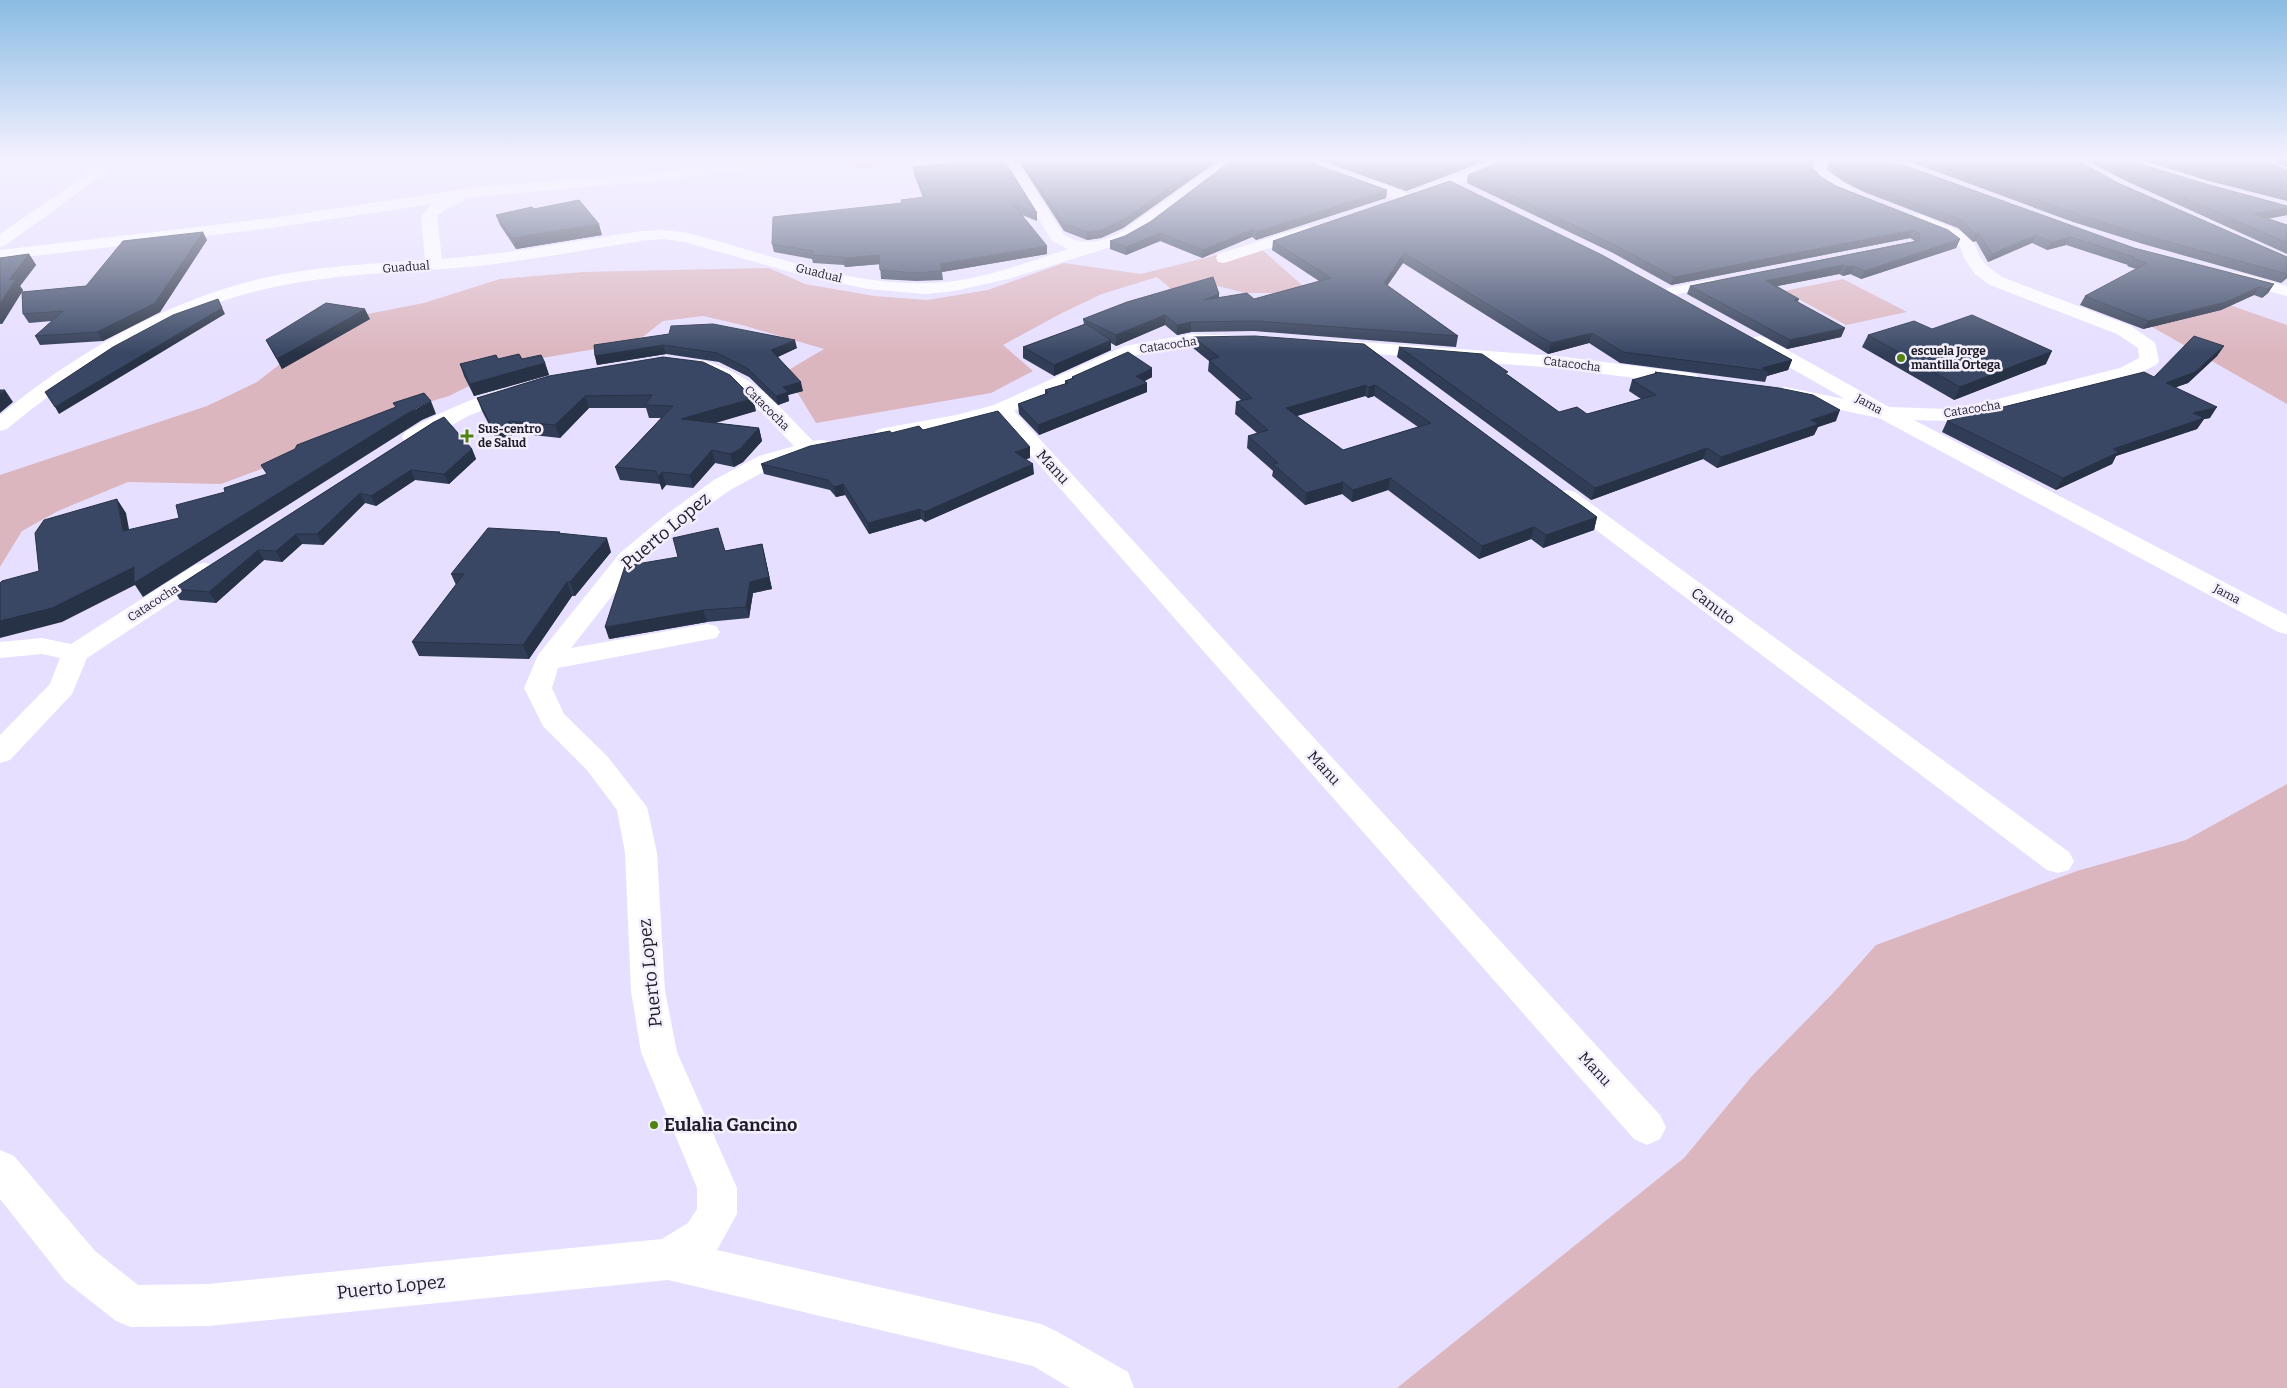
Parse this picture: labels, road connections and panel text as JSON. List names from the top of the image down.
{
  "streets": {
    "street": [
      "Guadual",
      "Catacocha",
      "Jama",
      "Manu",
      "Puerto Lopez",
      "Canuto"
    ]
  },
  "crossings": [
    ["Catacocha", "Jama"],
    ["Catacocha", "Manu"],
    ["Catacocha", "Puerto Lopez"]
  ],
  "places": {
    "other": ["escuela Jorge mantilla Ortega", "Eulalia Gancino"],
    "health": ["Sus-centro de Salud"]
  }
}
